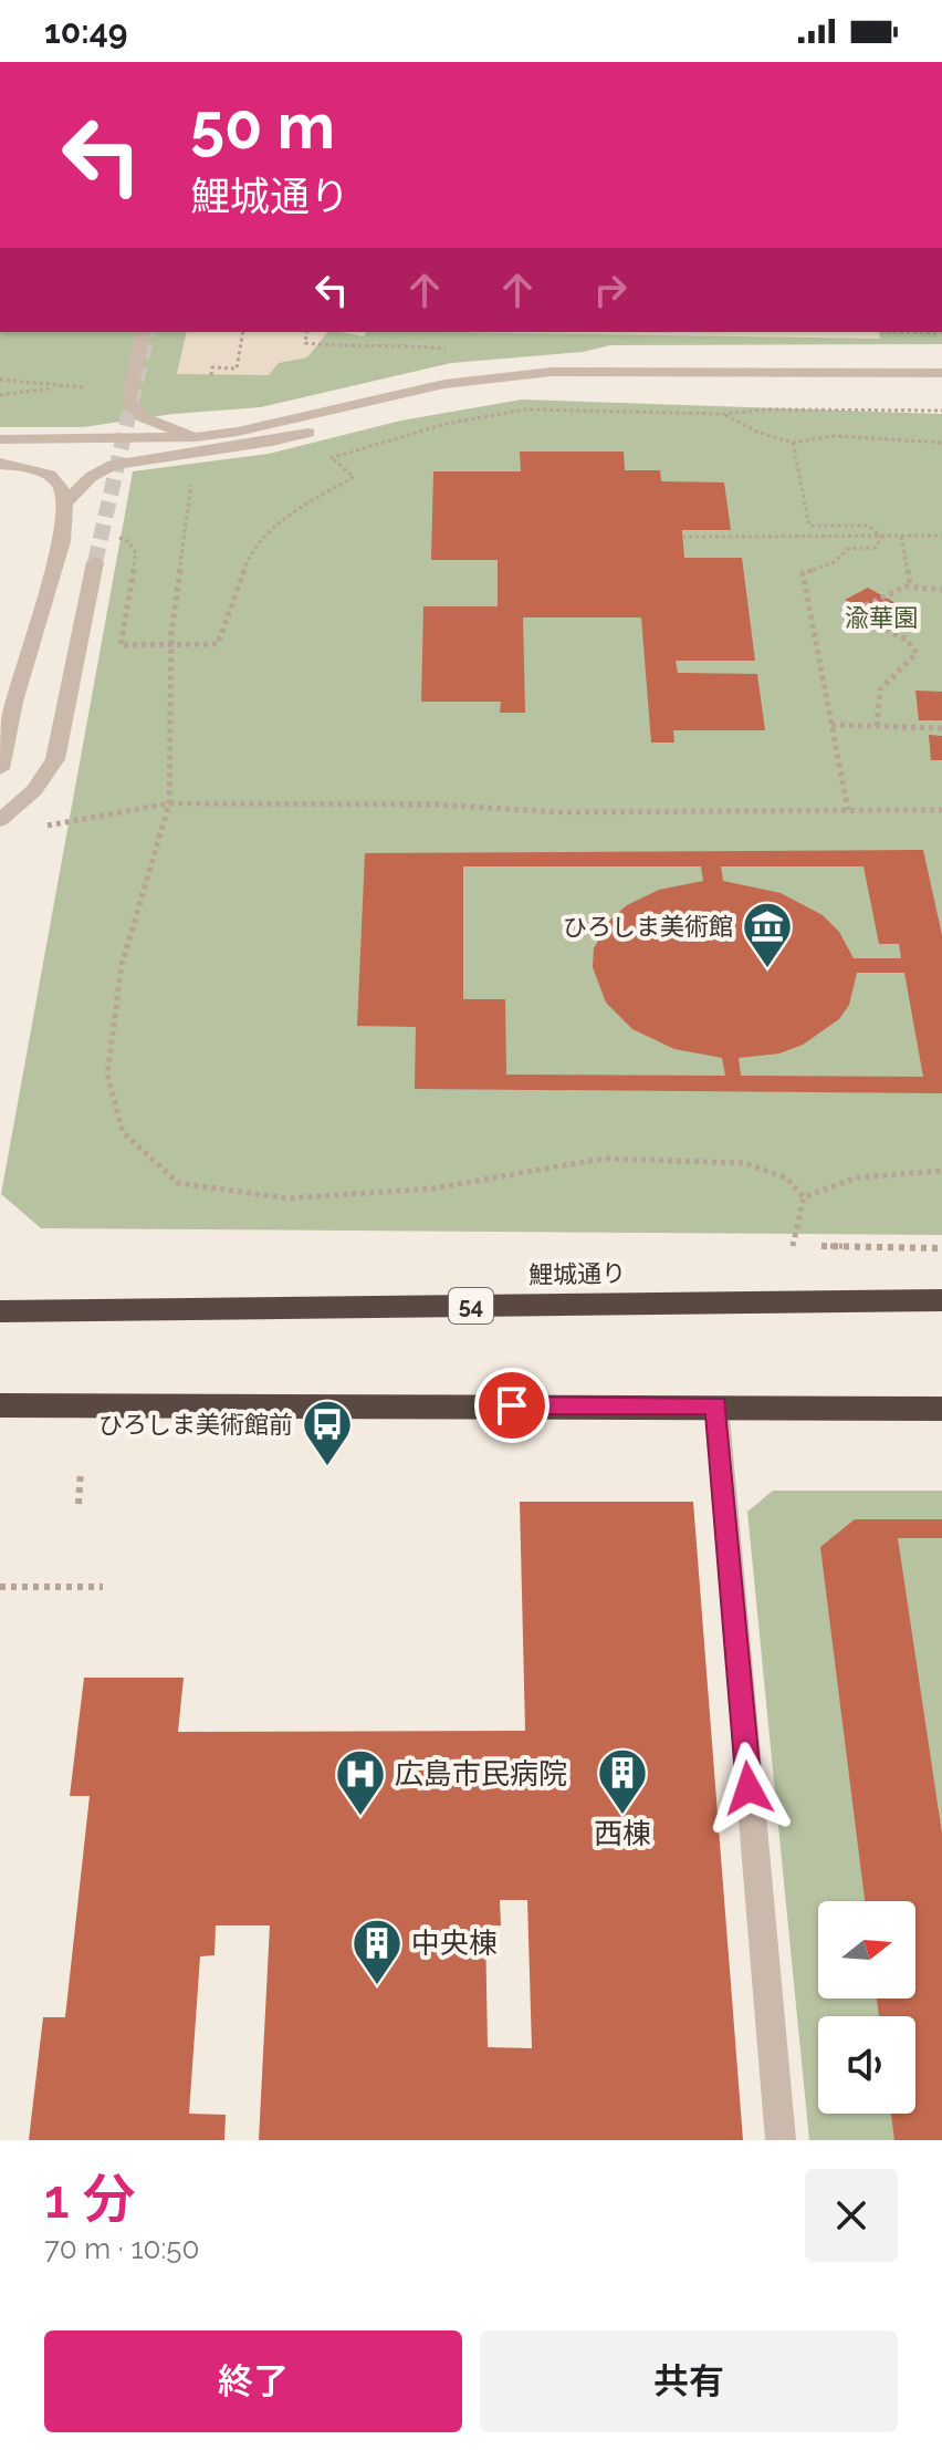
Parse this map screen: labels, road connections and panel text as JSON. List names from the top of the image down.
{
  "streets": {
    "highway": ["鯉城通り", "54"]
  },
  "parks": ["渝華園"],
  "places": {
    "museum": ["ひろしま美術館"],
    "bus stop": ["ひろしま美術館前"],
    "building": ["西棟", "中央棟"],
    "hospital": ["広島市民病院"]
  },
  "north": "right",
  "page": {
    "status": "10:49",
    "turn": ["50 m", "鯉城通り"],
    "heading": ["1 分", "70 m · 10:50"],
    "buttons": ["終了", "共有"]
  }
}
